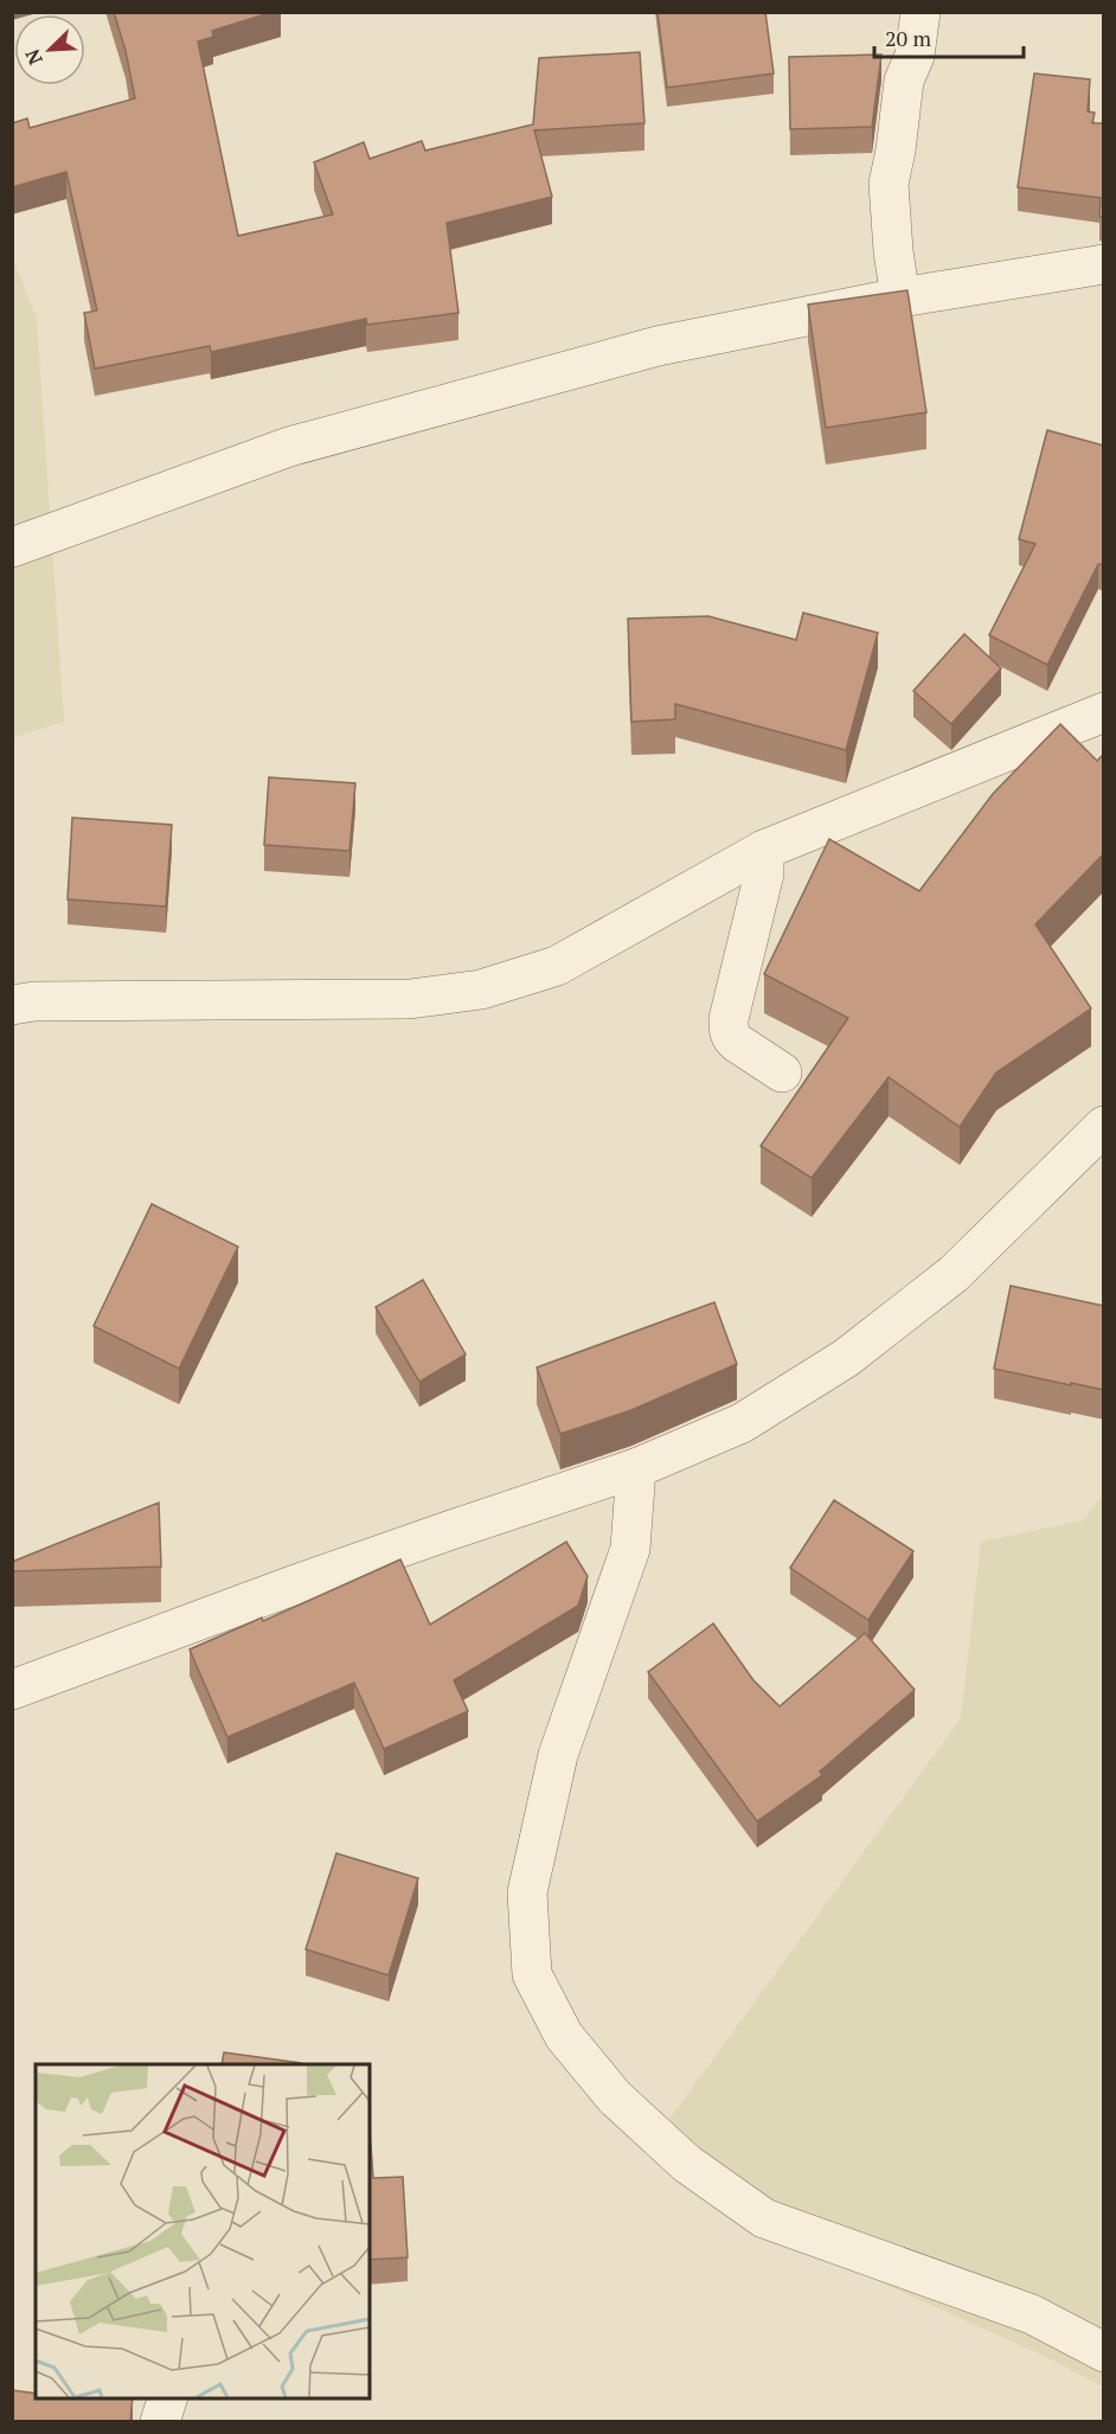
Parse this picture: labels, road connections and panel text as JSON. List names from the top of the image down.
{
  "scale_bar": "20 m",
  "north": "bottom left"
}
